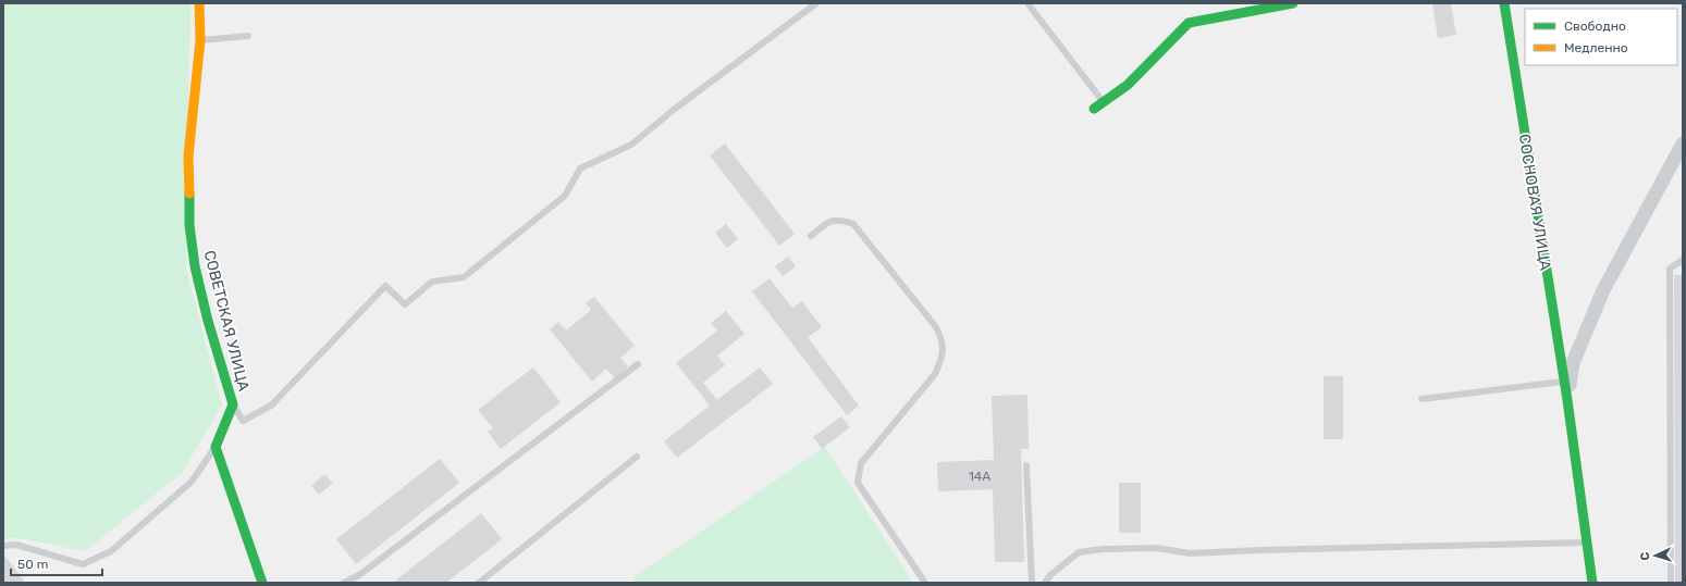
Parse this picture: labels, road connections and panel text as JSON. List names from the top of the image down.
{
  "streets": {
    "street": ["СОСНОВАЯ УЛИЦА", "СОВЕТСКАЯ УЛИЦА"]
  },
  "house_numbers": ["14А"],
  "legend": ["Свободно", "Медленно"],
  "scale_bar": "50 m",
  "north": "left"
}
